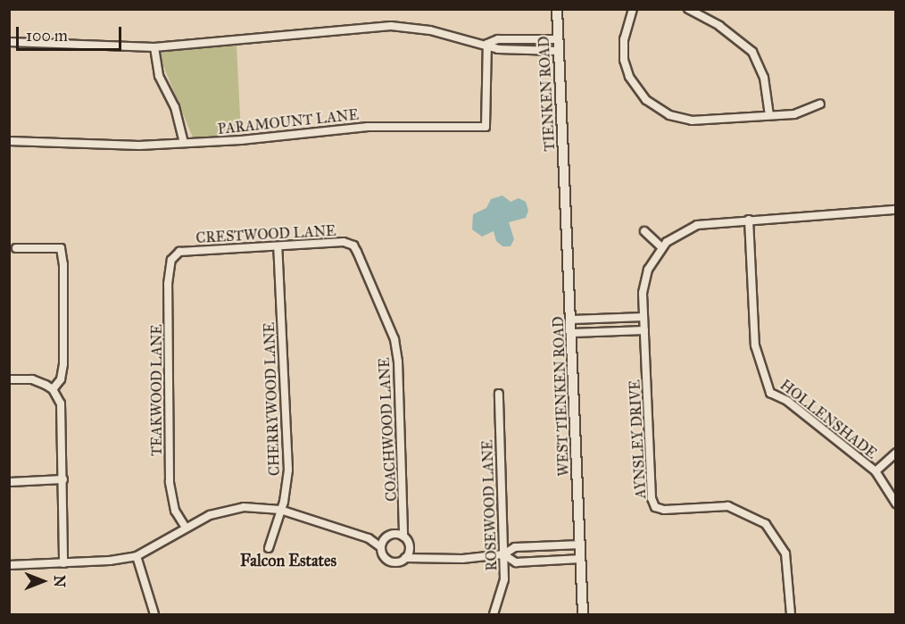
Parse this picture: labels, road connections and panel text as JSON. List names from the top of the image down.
{
  "streets": {
    "street": [
      "TIENKEN ROAD",
      "PARAMOUNT LANE",
      "CRESTWOOD LANE",
      "TEAKWOOD LANE",
      "WEST TIENKEN ROAD",
      "CHERRYWOOD LANE",
      "HOLLENSHADE",
      "COACHWOOD LANE",
      "AYNSLEY DRIVE",
      "ROSEWOOD LANE"
    ]
  },
  "crossings": [
    ["TIENKEN ROAD", "WEST TIENKEN ROAD"],
    ["CRESTWOOD LANE", "TEAKWOOD LANE"],
    ["CRESTWOOD LANE", "CHERRYWOOD LANE"],
    ["CRESTWOOD LANE", "COACHWOOD LANE"]
  ],
  "districts": ["Falcon Estates"],
  "scale_bar": "100 m",
  "north": "right"
}
